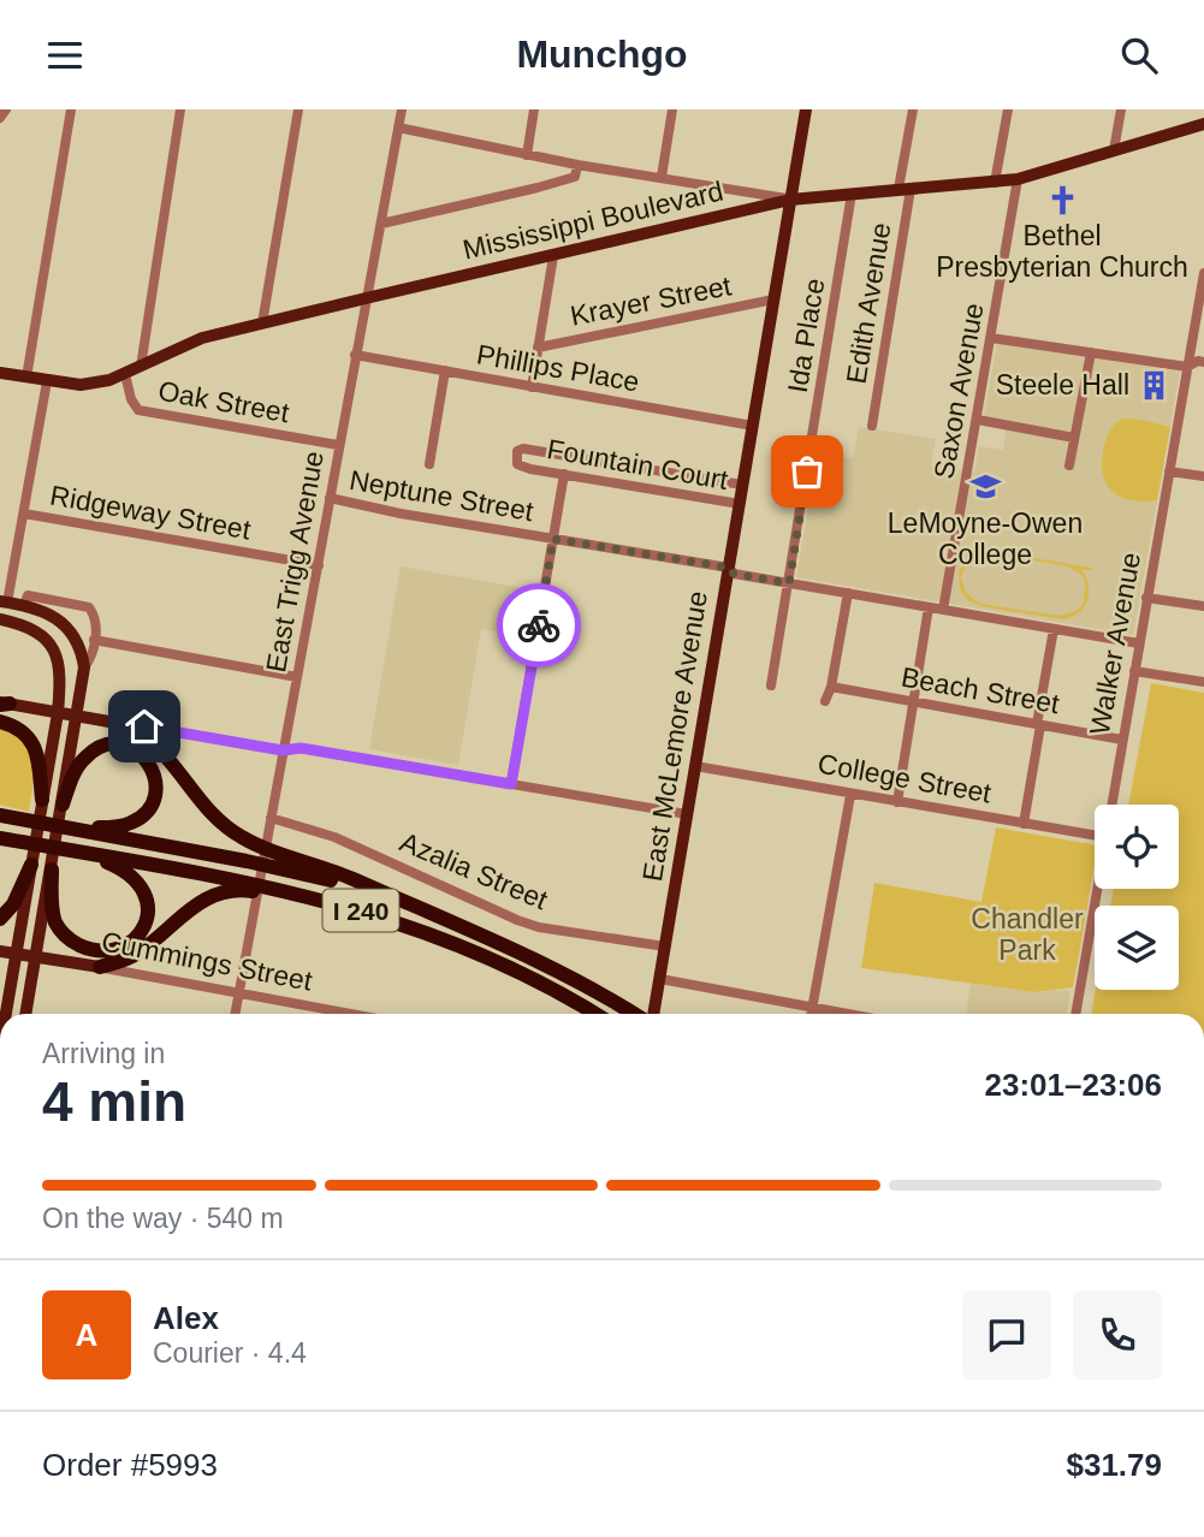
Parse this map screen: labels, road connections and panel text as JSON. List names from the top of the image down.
{
  "streets": {
    "highway": ["I 240"],
    "main road": ["Mississippi Boulevard", "East McLemore Avenue", "Cummings Street"],
    "street": [
      "Krayer Street",
      "Edith Avenue",
      "Ida Place",
      "Phillips Place",
      "Saxon Avenue",
      "Oak Street",
      "Fountain Court",
      "Neptune Street",
      "Ridgeway Street",
      "East Trigg Avenue",
      "Walker Avenue",
      "Beach Street",
      "College Street",
      "Azalia Street"
    ]
  },
  "crossings": [
    ["Mississippi Boulevard", "Edith Avenue"],
    ["Mississippi Boulevard", "Ida Place"],
    ["Mississippi Boulevard", "Saxon Avenue"],
    ["Mississippi Boulevard", "Oak Street"],
    ["Mississippi Boulevard", "East Trigg Avenue"],
    ["Mississippi Boulevard", "East McLemore Avenue"],
    ["Krayer Street", "East McLemore Avenue"],
    ["Ida Place", "Neptune Street"],
    ["Phillips Place", "East Trigg Avenue"],
    ["Phillips Place", "East McLemore Avenue"],
    ["Saxon Avenue", "Neptune Street"],
    ["Oak Street", "East Trigg Avenue"],
    ["Fountain Court", "East McLemore Avenue"],
    ["Neptune Street", "East Trigg Avenue"],
    ["Neptune Street", "Walker Avenue"],
    ["Neptune Street", "East McLemore Avenue"],
    ["Ridgeway Street", "East Trigg Avenue"],
    ["East Trigg Avenue", "Azalia Street"],
    ["East Trigg Avenue", "Cummings Street"],
    ["Walker Avenue", "Beach Street"],
    ["East McLemore Avenue", "College Street"],
    ["East McLemore Avenue", "Azalia Street"]
  ],
  "parks": ["Chandler Park"],
  "places": {
    "church": ["Bethel Presbyterian Church"],
    "building": ["Steele Hall"],
    "school or university": ["LeMoyne-Owen College"]
  },
  "page": {
    "header": "Munchgo",
    "heading": ["4 min", "Arriving in", "23:01–23:06"],
    "panel": [
      "Alex",
      "Courier · 4.4",
      "Order #5993",
      "$31.79"
    ],
    "bar": "On the way · 540 m",
    "round": "A"
  }
}
